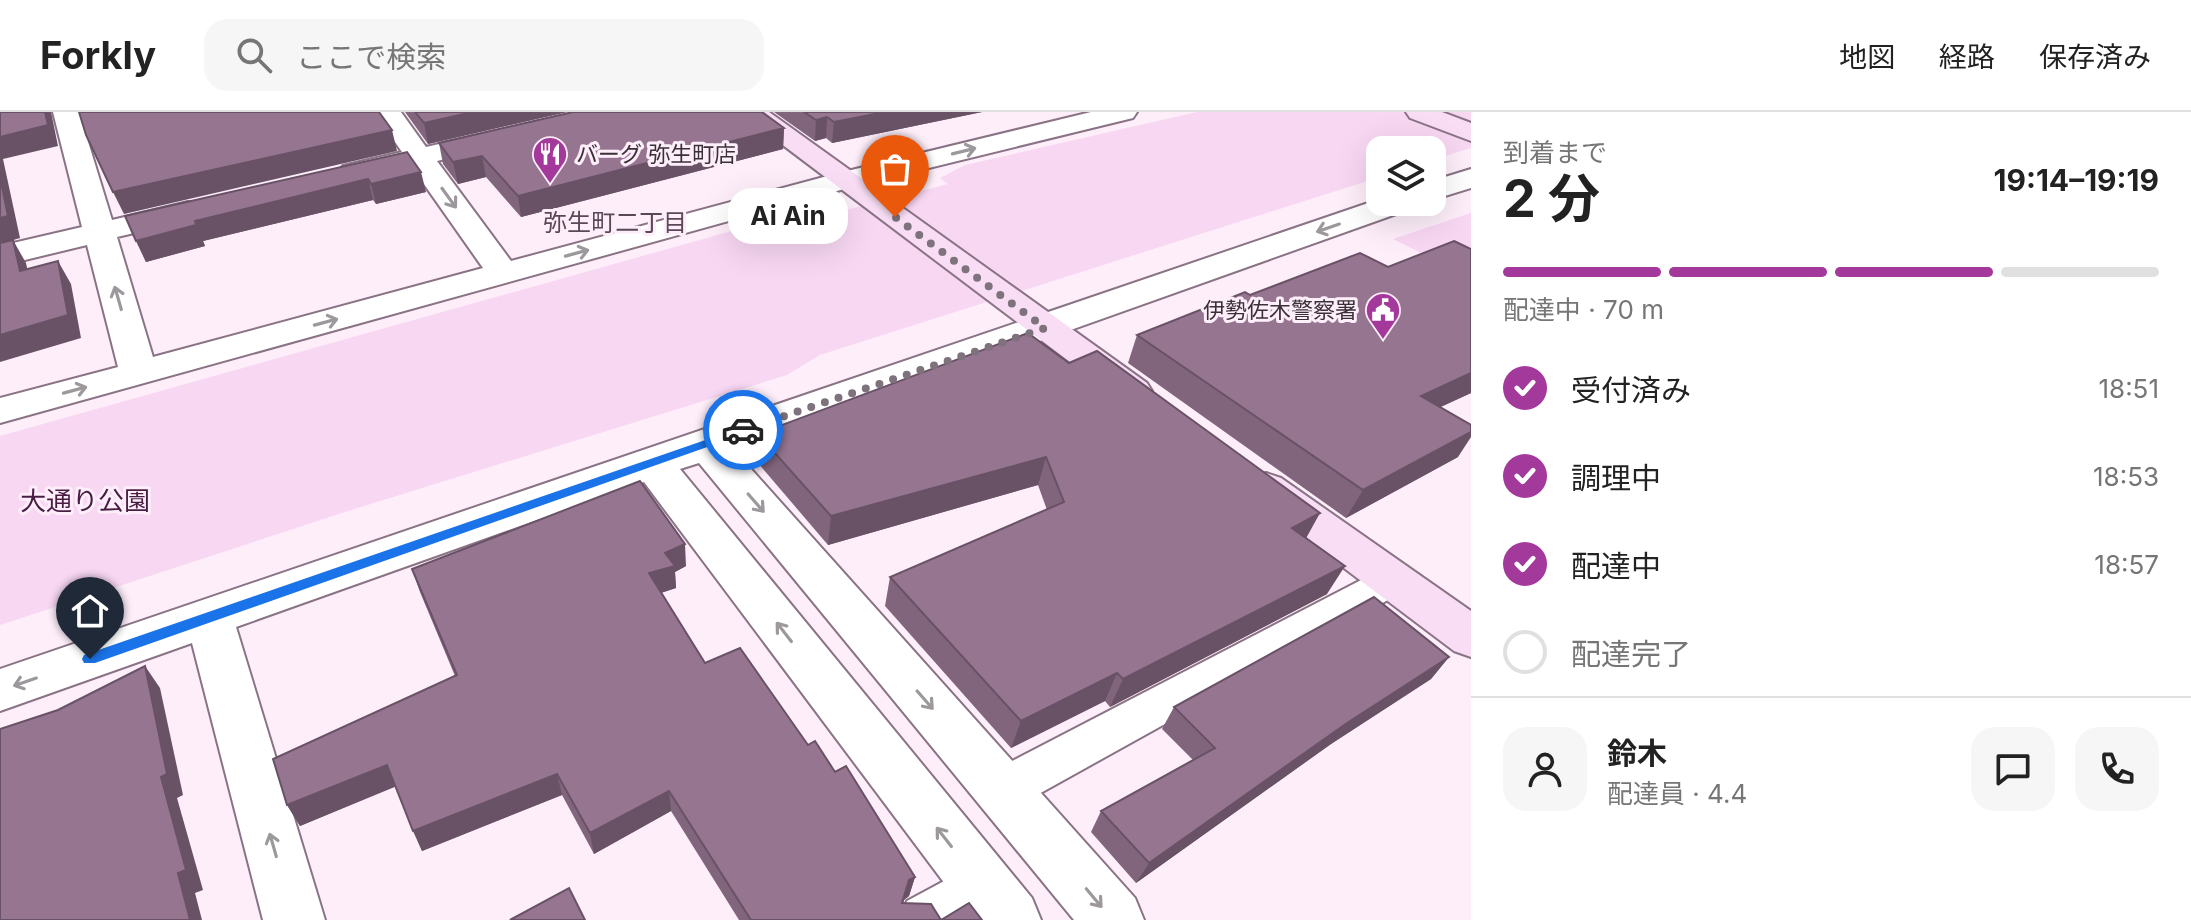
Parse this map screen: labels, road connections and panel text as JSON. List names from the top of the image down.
{
  "districts": ["弥生町二丁目"],
  "parks": ["大通り公園"],
  "places": {
    "restaurant": ["バーグ 弥生町店"],
    "other": ["Ai Ain"],
    "public building": ["伊勢佐木警察署"]
  },
  "page": {
    "header": "Forkly",
    "search": "ここで検索",
    "nav": ["地図", "経路", "保存済み"],
    "heading": ["2 分", "到着まで", "19:14–19:19"],
    "panel": ["鈴木", "配達員 · 4.4"],
    "bubble": "Ai Ain",
    "bar": "配達中 · 70 m",
    "list": [
      ["受付済み", "18:51"],
      ["調理中", "18:53"],
      ["配達中", "18:57"],
      "配達完了"
    ]
  }
}
